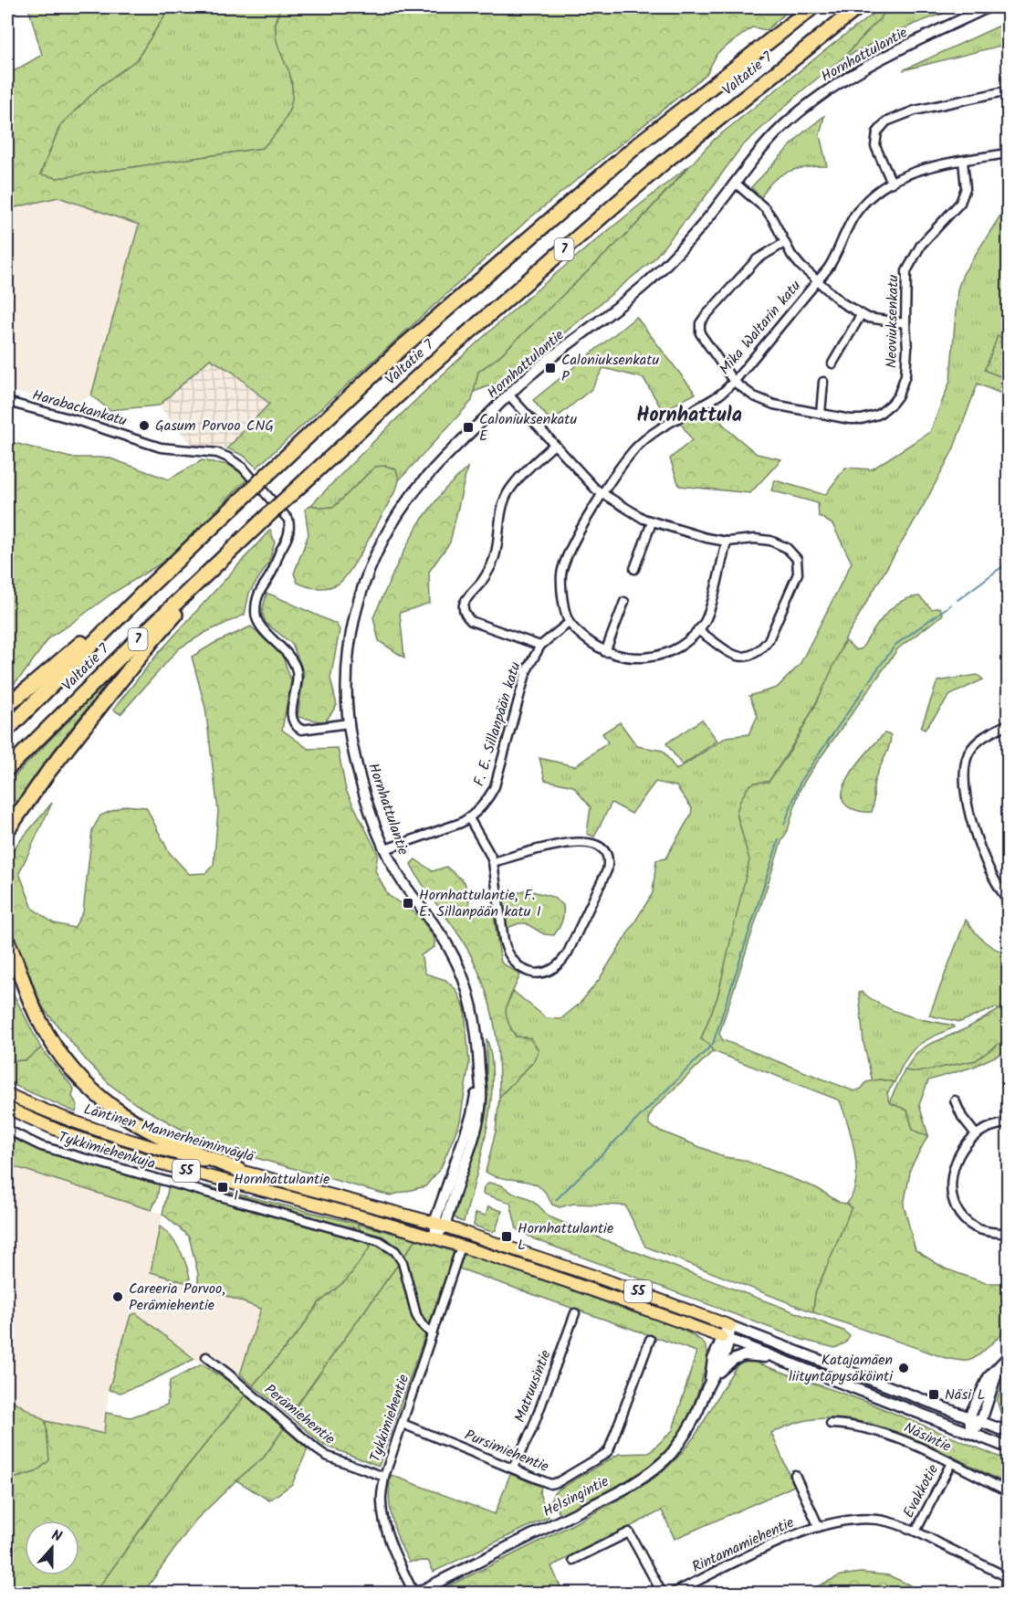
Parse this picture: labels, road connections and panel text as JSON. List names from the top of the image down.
{
  "streets": {
    "highway": ["Valtatie 7", "7"],
    "main road": ["Läntinen Mannerheiminväylä", "55"],
    "street": [
      "Hornhattulantie",
      "Neoviuksenkatu",
      "Mika Waltarin katu",
      "Harabackankatu",
      "F. E. Sillanpään katu",
      "Tykkimiehenkuja",
      "Matruusintie",
      "Perämiehentie",
      "Tykkimiehentie",
      "Näsintie",
      "Pursimiehentie",
      "Evakkotie",
      "Helsingintie",
      "Rintamamiehentie"
    ]
  },
  "crossings": [
    ["Hornhattulantie", "Harabackankatu"],
    ["Hornhattulantie", "F. E. Sillanpään katu"],
    ["Hornhattulantie", "Läntinen Mannerheiminväylä"],
    ["Neoviuksenkatu", "Mika Waltarin katu"],
    ["Mika Waltarin katu", "F. E. Sillanpään katu"],
    ["Läntinen Mannerheiminväylä", "Helsingintie"],
    ["Tykkimiehenkuja", "Tykkimiehentie"],
    ["Matruusintie", "Pursimiehentie"],
    ["Perämiehentie", "Tykkimiehentie"],
    ["Tykkimiehentie", "Pursimiehentie"],
    ["Tykkimiehentie", "Helsingintie"],
    ["Näsintie", "Evakkotie"],
    ["Evakkotie", "Rintamamiehentie"]
  ],
  "districts": ["Hornhattula"],
  "places": {
    "transit": [
      "Caloniuksenkatu P",
      "Caloniuksenkatu E",
      "Hornhattulantie, F. E. Sillanpään katu I",
      "Hornhattulantie I",
      "Hornhattulantie L",
      "Näsi L"
    ],
    "other": ["Gasum Porvoo CNG", "Careeria Porvoo, Perämiehentie", "Katajamäen liityntäpysäköinti"]
  },
  "north": "top"
}
